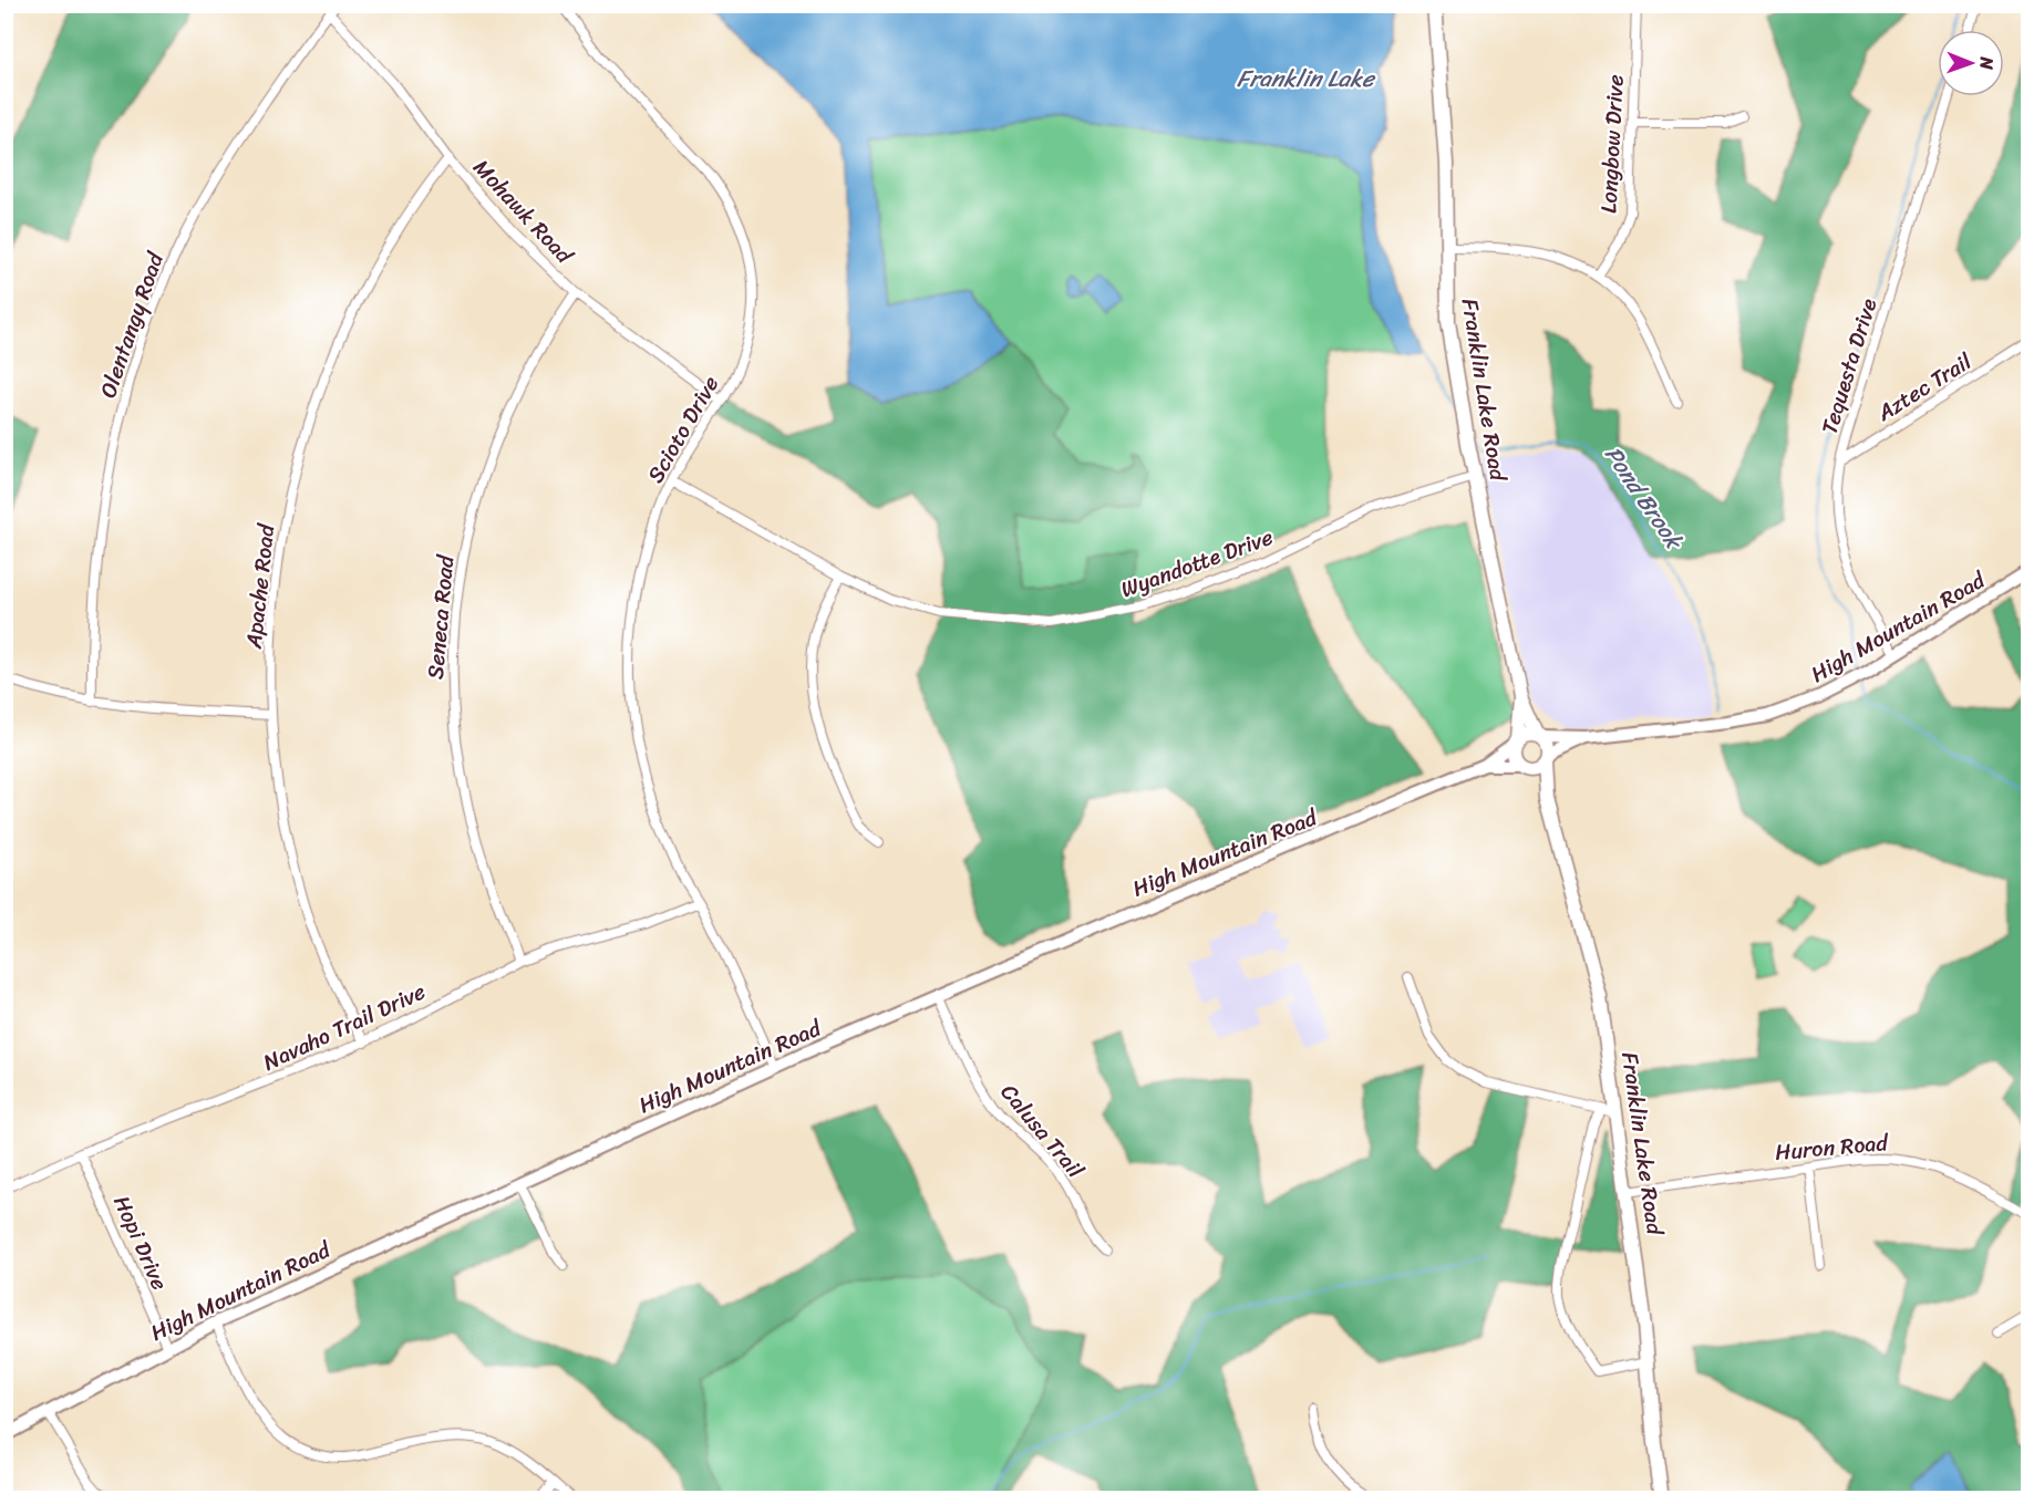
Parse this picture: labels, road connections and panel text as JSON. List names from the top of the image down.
{
  "streets": {
    "main road": ["Franklin Lake Road", "High Mountain Road"],
    "street": [
      "Longbow Drive",
      "Mohawk Road",
      "Olentangy Road",
      "Tequesta Drive",
      "Aztec Trail",
      "Scioto Drive",
      "Wyandotte Drive",
      "Apache Road",
      "Seneca Road",
      "Navaho Trail Drive",
      "Calusa Trail",
      "Huron Road",
      "Hopi Drive"
    ]
  },
  "crossings": [
    ["Mohawk Road", "Olentangy Road"],
    ["Mohawk Road", "Scioto Drive"],
    ["Mohawk Road", "Apache Road"],
    ["Mohawk Road", "Seneca Road"],
    ["Tequesta Drive", "Aztec Trail"],
    ["Tequesta Drive", "High Mountain Road"],
    ["Franklin Lake Road", "Wyandotte Drive"],
    ["Franklin Lake Road", "High Mountain Road"],
    ["Franklin Lake Road", "Huron Road"],
    ["Scioto Drive", "Wyandotte Drive"],
    ["Scioto Drive", "High Mountain Road"],
    ["Scioto Drive", "Navaho Trail Drive"],
    ["Apache Road", "Navaho Trail Drive"],
    ["Seneca Road", "Navaho Trail Drive"],
    ["High Mountain Road", "Calusa Trail"],
    ["High Mountain Road", "Hopi Drive"],
    ["Navaho Trail Drive", "Hopi Drive"]
  ],
  "water": ["Franklin Lake", "Pond Brook"],
  "north": "right"
}
